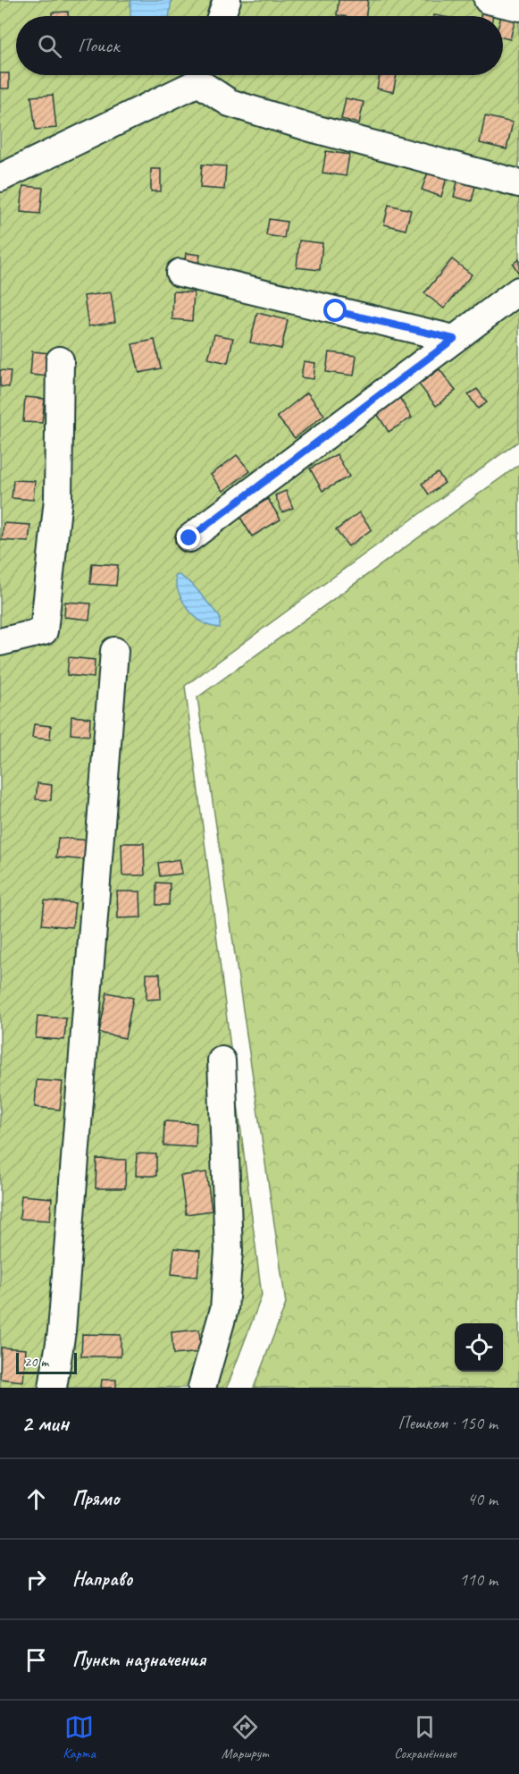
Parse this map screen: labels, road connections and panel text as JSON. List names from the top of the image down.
{
  "scale_bar": "20 m",
  "page": {
    "search": "Поиск",
    "scale": "20 m",
    "heading": ["2 мин", "Пешком · 150 m"],
    "list": [
      ["Прямо", "40 m"],
      ["Направо", "110 m"],
      "Пункт назначения"
    ],
    "nav": ["Карта", "Маршрут", "Сохранённые"]
  }
}
